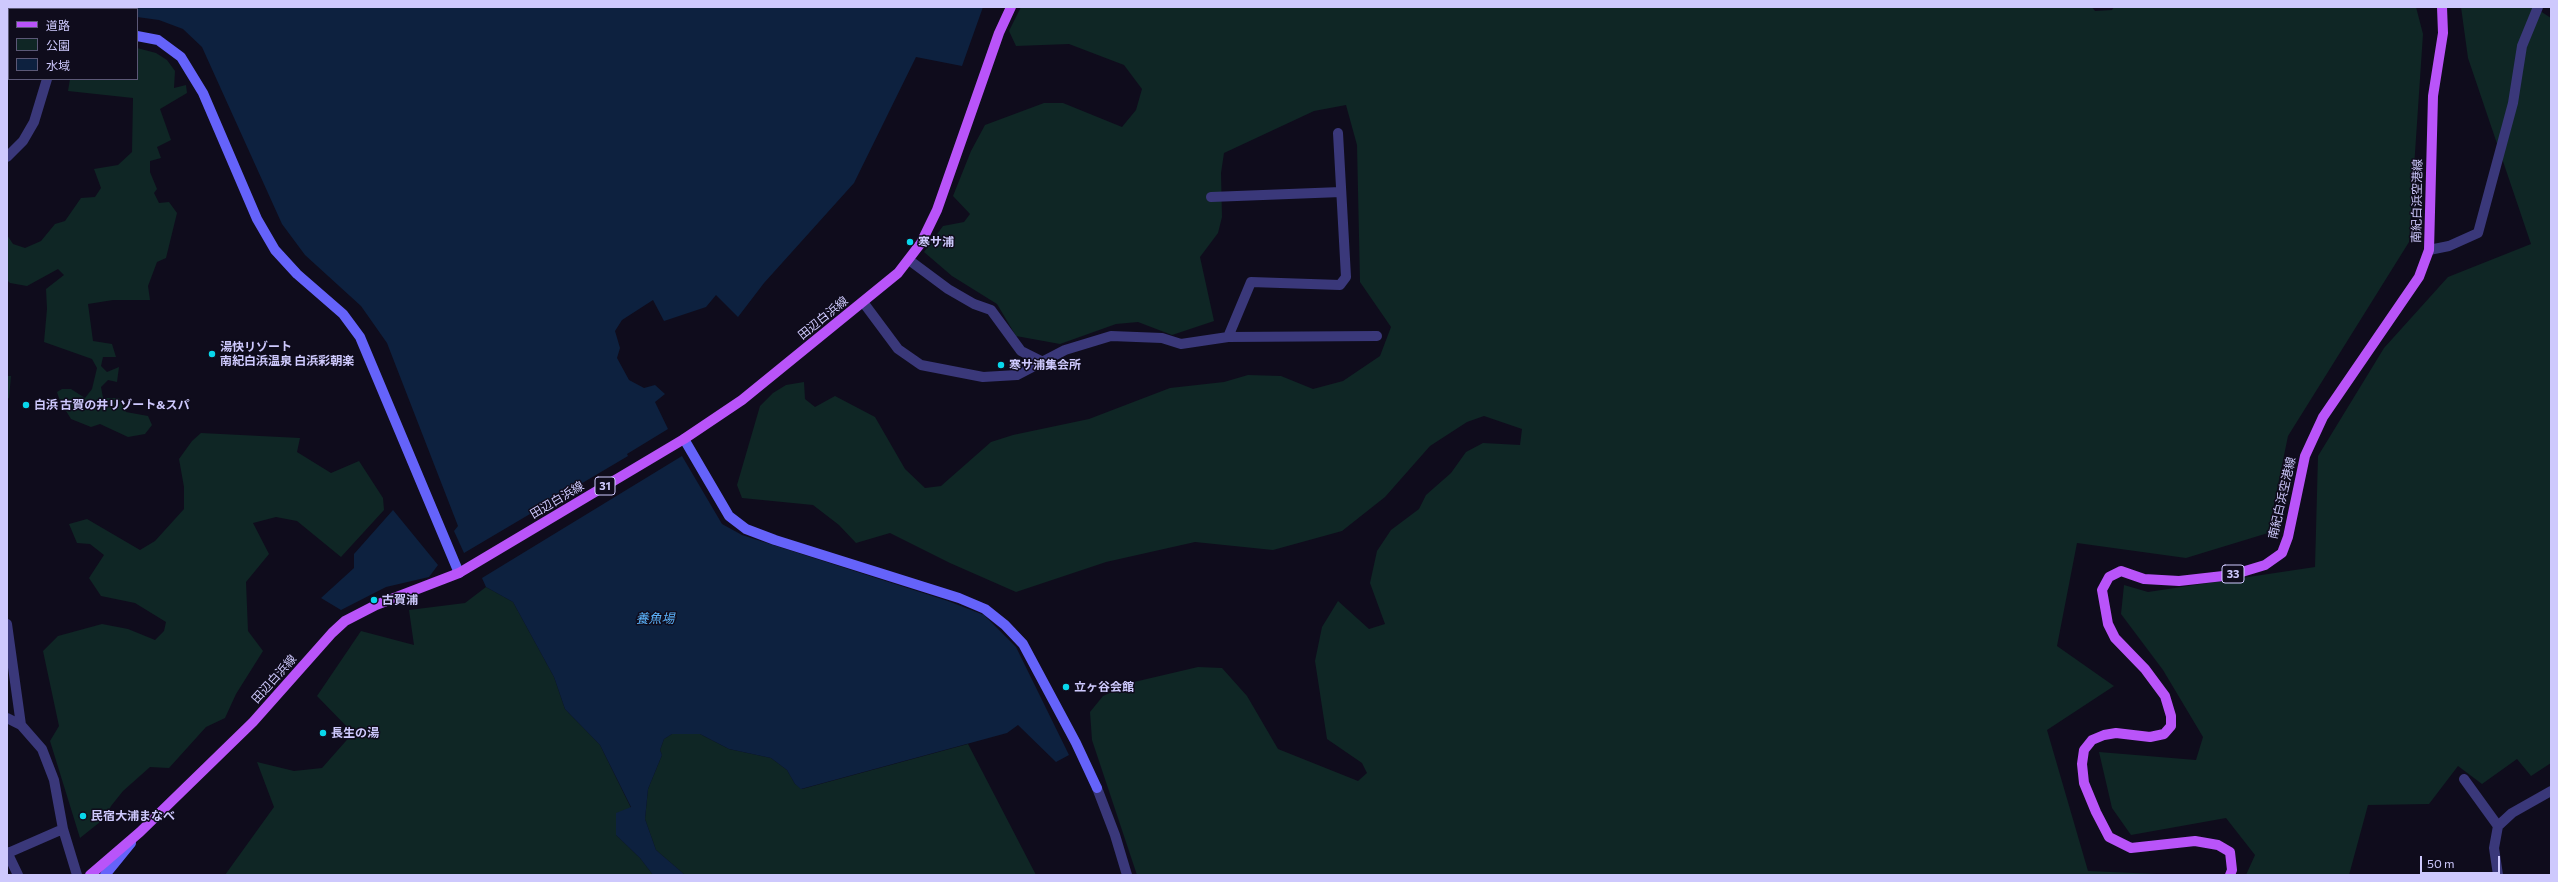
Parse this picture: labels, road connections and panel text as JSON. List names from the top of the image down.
{
  "streets": {
    "main road": [
      "南紀白浜空港線",
      "田辺白浜線",
      "31",
      "33"
    ]
  },
  "water": ["養魚場"],
  "places": [
    "寒サ浦",
    "湯快リゾート 南紀白浜温泉 白浜彩朝楽",
    "寒サ浦集会所",
    "白浜 古賀の井リゾート&スパ",
    "古賀浦",
    "立ヶ谷会館",
    "長生の湯",
    "民宿大浦まなべ"
  ],
  "legend": ["道路", "公園", "水域"],
  "scale_bar": "50 m"
}
